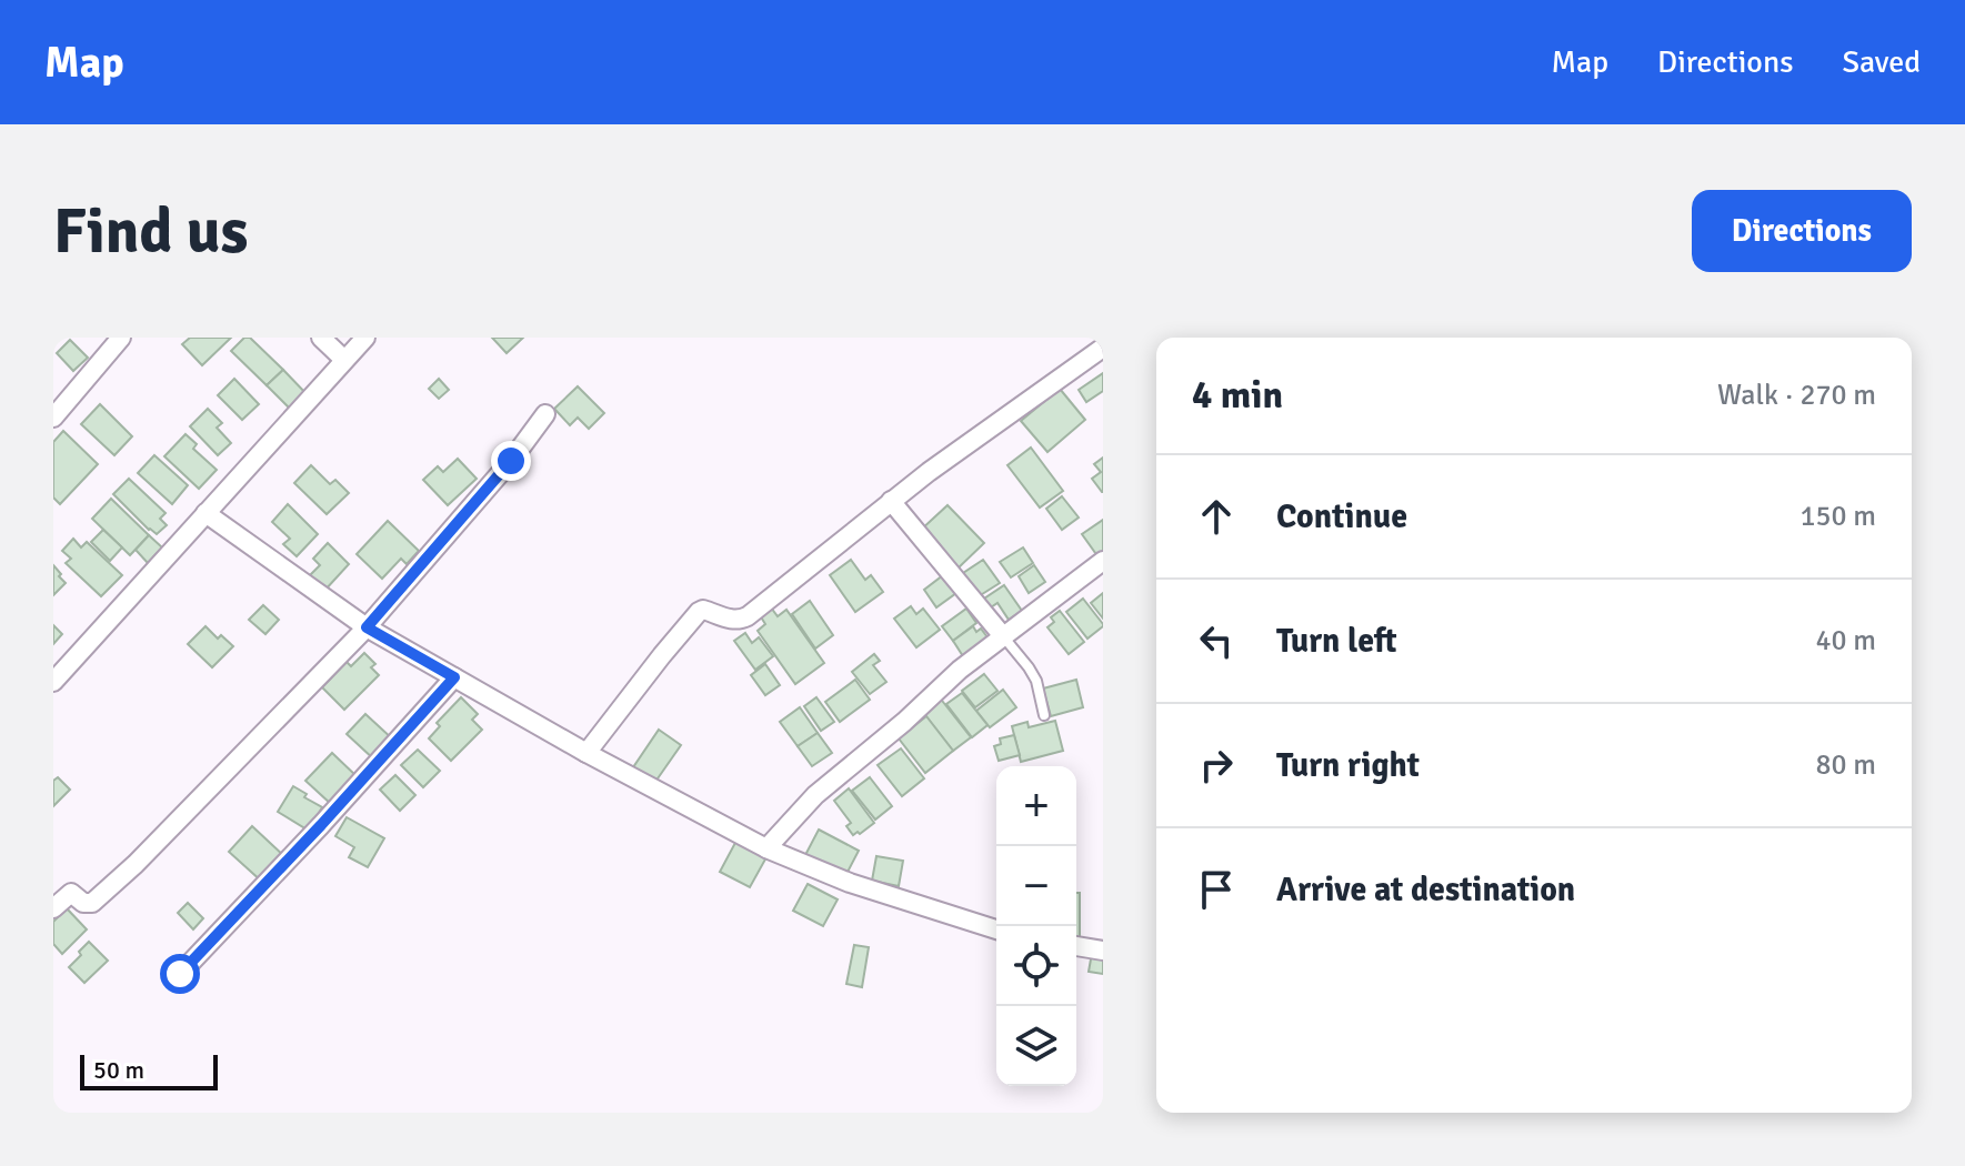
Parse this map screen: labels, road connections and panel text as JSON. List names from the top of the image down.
{
  "scale_bar": "50 m",
  "page": {
    "header": "Map",
    "nav": ["Map", "Directions", "Saved"],
    "buttons": "Directions",
    "title": "Find us",
    "heading": ["4 min", "Walk · 270 m"],
    "list": [
      ["Continue", "150 m"],
      ["Turn left", "40 m"],
      ["Turn right", "80 m"],
      "Arrive at destination"
    ],
    "map_buttons": ["+", "−"],
    "scale": "50 m"
  }
}
